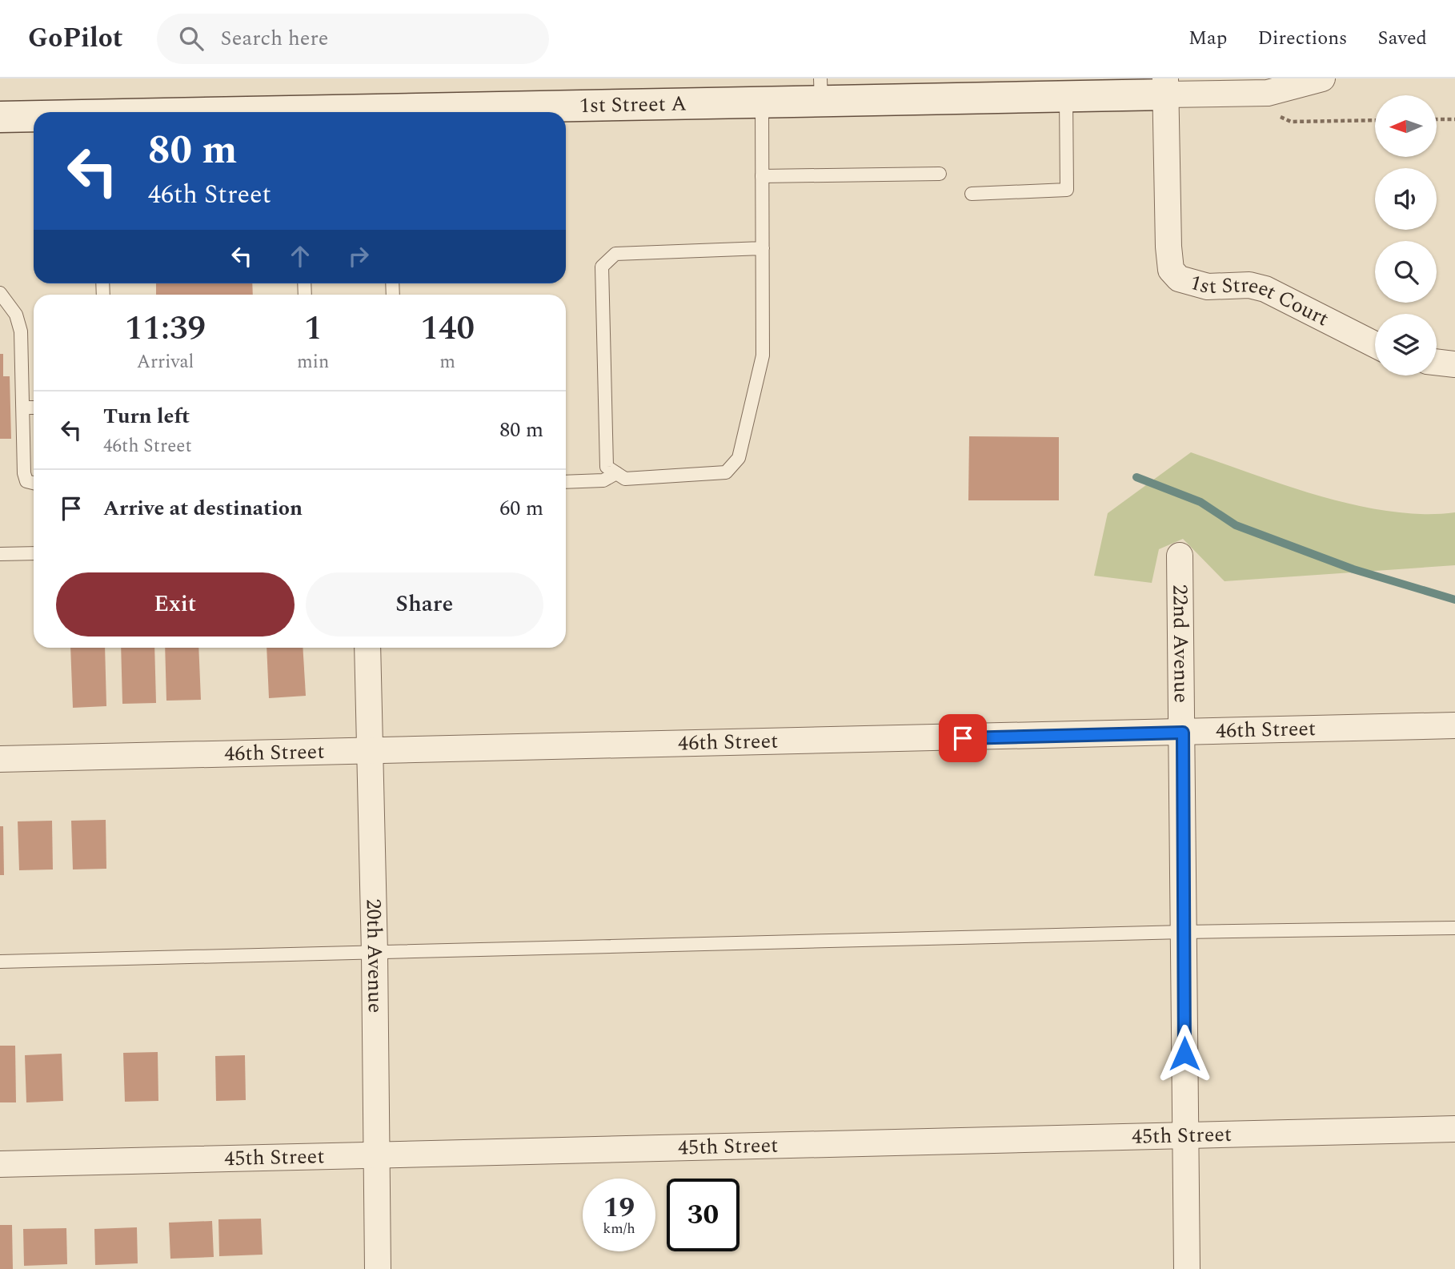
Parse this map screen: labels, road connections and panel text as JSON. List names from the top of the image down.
{
  "streets": {
    "street": [
      "1st Street A",
      "1st Street Court",
      "22nd Avenue",
      "46th Street",
      "20th Avenue",
      "45th Street"
    ]
  },
  "crossings": [
    ["1st Street A", "1st Street Court"],
    ["22nd Avenue", "46th Street"],
    ["22nd Avenue", "45th Street"],
    ["46th Street", "20th Avenue"],
    ["20th Avenue", "45th Street"]
  ],
  "north": "left",
  "page": {
    "header": "GoPilot",
    "search": "Search here",
    "nav": ["Map", "Directions", "Saved"],
    "turn": ["80 m", "46th Street"],
    "eta": [
      "11:39",
      "Arrival",
      "1",
      "min",
      "140",
      "m"
    ],
    "list": [
      {
        "name": "Turn left",
        "note": "46th Street",
        "value": "80 m"
      },
      {
        "name": "Arrive at destination",
        "value": "60 m"
      }
    ],
    "buttons": ["Exit", "Share"],
    "speed": "19 km/h",
    "limit": "30"
  }
}
